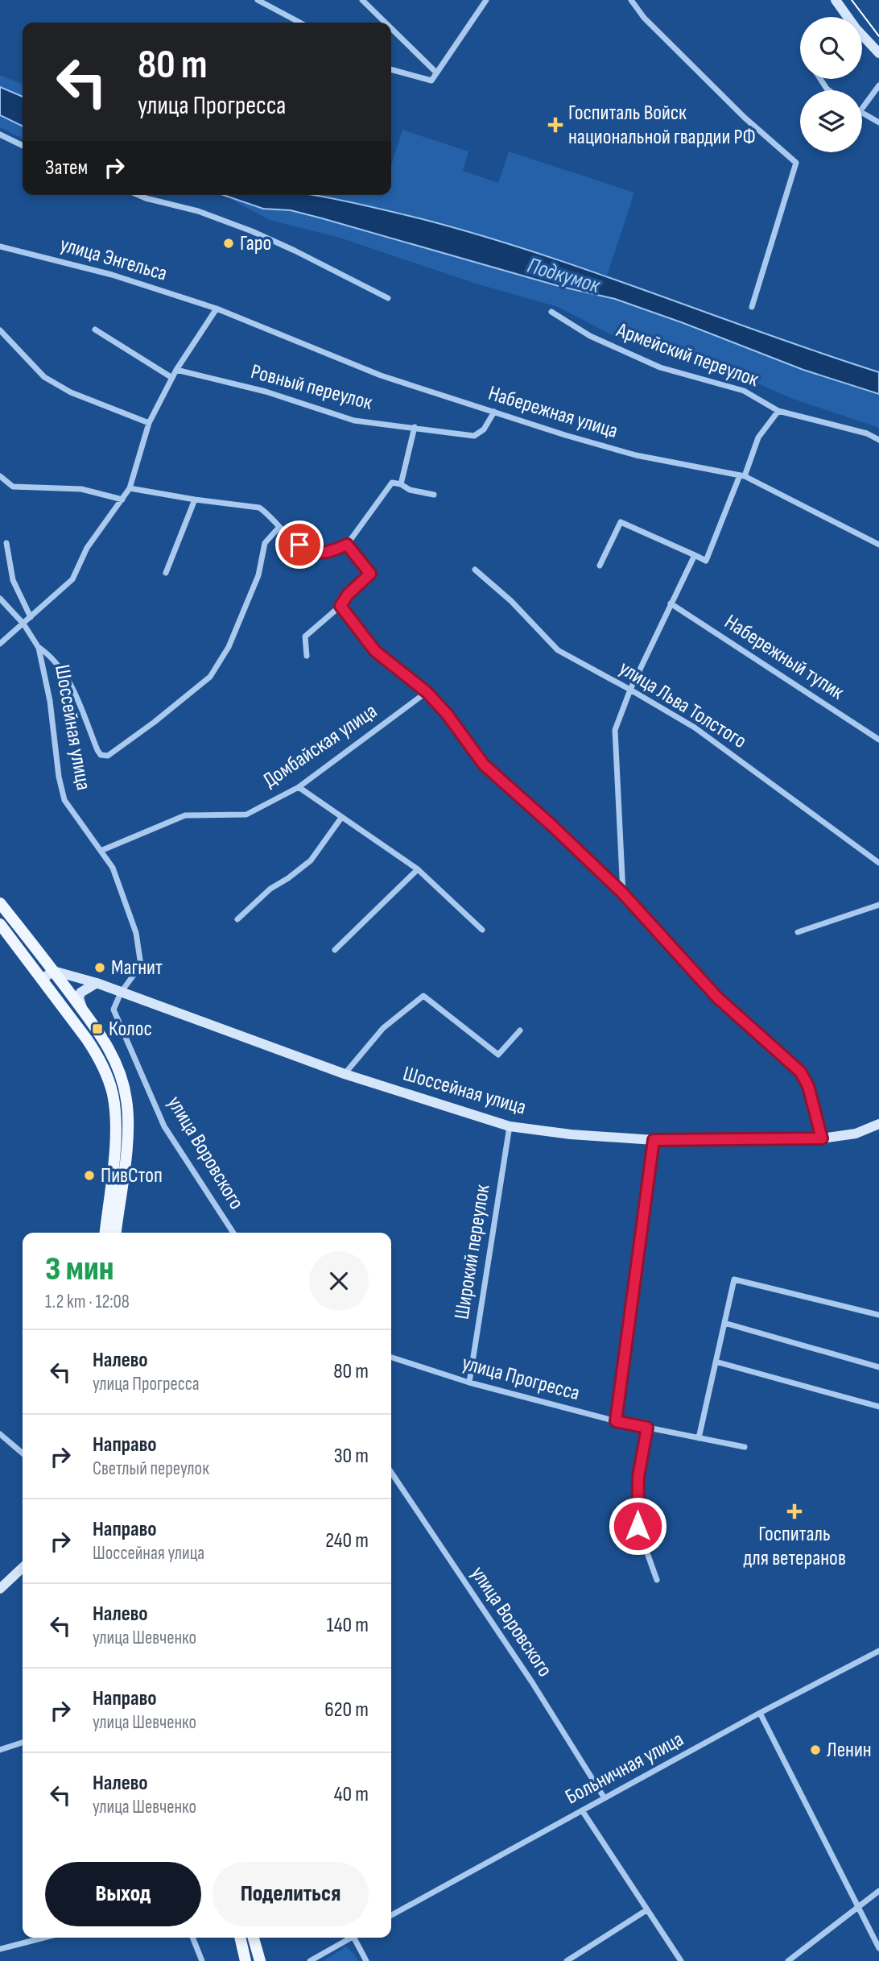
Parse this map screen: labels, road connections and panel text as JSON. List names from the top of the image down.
{
  "streets": {
    "main road": ["Шоссейная улица"],
    "street": [
      "улица Энгельса",
      "Армейский переулок",
      "Ровный переулок",
      "Набережная улица",
      "Набережный тупик",
      "улица Льва Толстого",
      "Домбайская улица",
      "улица Воровского",
      "Широкий переулок",
      "улица Прогресса",
      "Больничная улица"
    ]
  },
  "crossings": [
    ["улица Энгельса", "Набережная улица"],
    ["Ровный переулок", "Набережная улица"],
    ["Шоссейная улица", "Домбайская улица"],
    ["Шоссейная улица", "улица Воровского"],
    ["Шоссейная улица", "Широкий переулок"],
    ["улица Воровского", "Больничная улица"],
    ["Широкий переулок", "улица Прогресса"]
  ],
  "water": ["Подкумок"],
  "places": {
    "health": ["Госпиталь Войск национальной гвардии РФ", "Госпиталь для ветеранов"],
    "other": [
      "Гаро",
      "Магнит",
      "ПивСтоп",
      "Ленин"
    ],
    "transit": ["Колос"]
  },
  "page": {
    "turn": ["80 m", "улица Прогресса"],
    "then": "Затем",
    "heading": ["3 мин", "1.2 km · 12:08"],
    "list": [
      {
        "name": "Налево",
        "note": "улица Прогресса",
        "value": "80 m"
      },
      {
        "name": "Направо",
        "note": "Светлый переулок",
        "value": "30 m"
      },
      {
        "name": "Направо",
        "note": "Шоссейная улица",
        "value": "240 m"
      },
      {
        "name": "Налево",
        "note": "улица Шевченко",
        "value": "140 m"
      },
      {
        "name": "Направо",
        "note": "улица Шевченко",
        "value": "620 m"
      },
      {
        "name": "Налево",
        "note": "улица Шевченко",
        "value": "40 m"
      }
    ],
    "buttons": ["Выход", "Поделиться"]
  }
}
